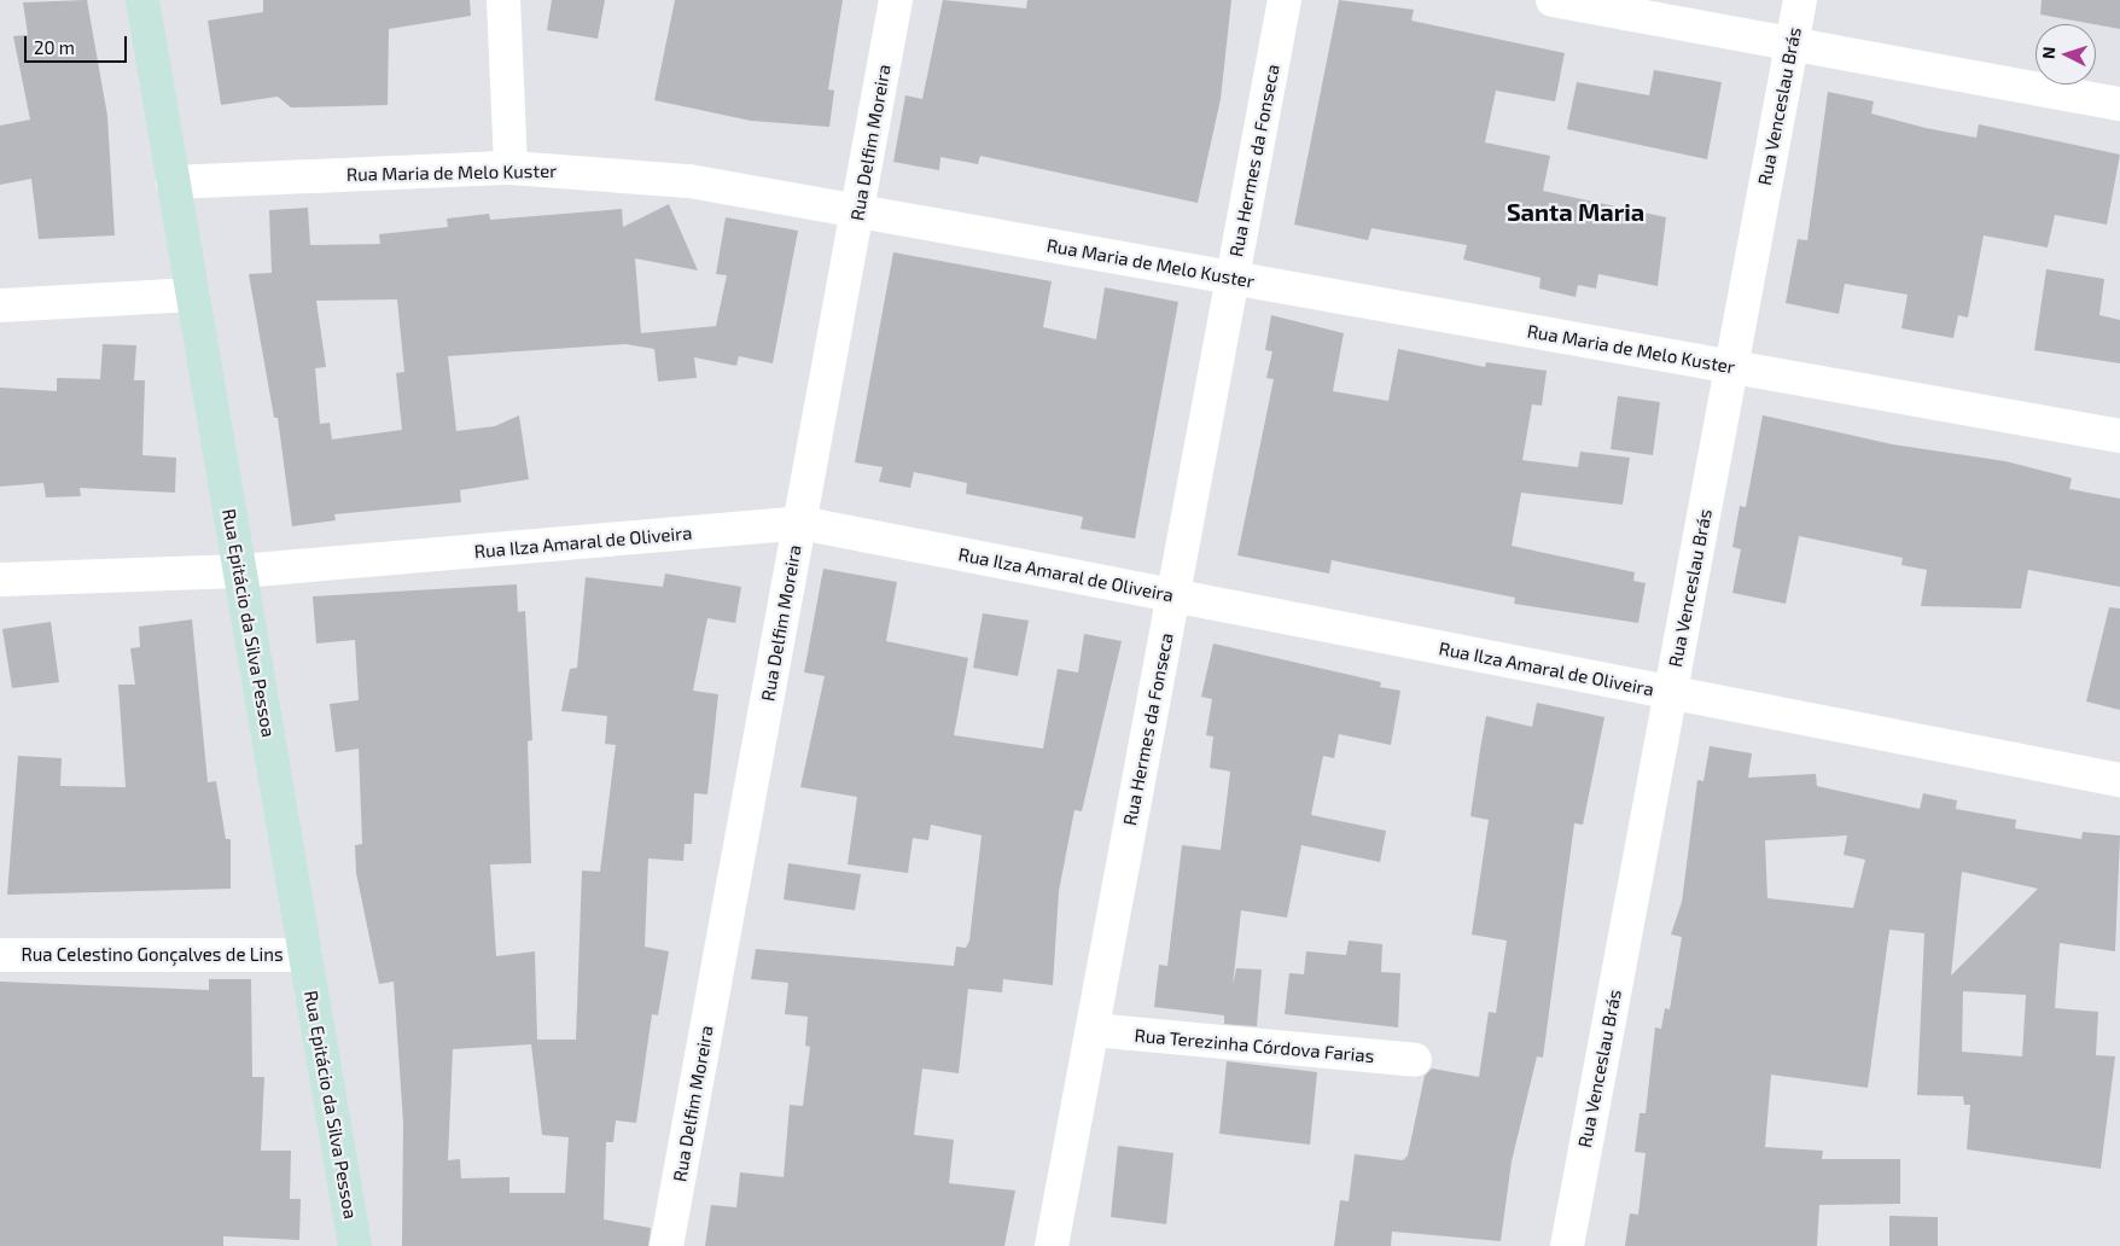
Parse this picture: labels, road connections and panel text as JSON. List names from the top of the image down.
{
  "streets": {
    "street": [
      "Rua Venceslau Brás",
      "Rua Delfim Moreira",
      "Rua Hermes da Fonseca",
      "Rua Maria de Melo Kuster",
      "Rua Ilza Amaral de Oliveira",
      "Rua Epitácio da Silva Pessoa",
      "Rua Celestino Gonçalves de Lins",
      "Rua Terezinha Córdova Farias"
    ]
  },
  "crossings": [
    ["Rua Venceslau Brás", "Rua Maria de Melo Kuster"],
    ["Rua Venceslau Brás", "Rua Ilza Amaral de Oliveira"],
    ["Rua Delfim Moreira", "Rua Maria de Melo Kuster"],
    ["Rua Delfim Moreira", "Rua Ilza Amaral de Oliveira"],
    ["Rua Hermes da Fonseca", "Rua Maria de Melo Kuster"],
    ["Rua Hermes da Fonseca", "Rua Ilza Amaral de Oliveira"],
    ["Rua Hermes da Fonseca", "Rua Terezinha Córdova Farias"],
    ["Rua Maria de Melo Kuster", "Rua Epitácio da Silva Pessoa"],
    ["Rua Ilza Amaral de Oliveira", "Rua Epitácio da Silva Pessoa"],
    ["Rua Epitácio da Silva Pessoa", "Rua Celestino Gonçalves de Lins"]
  ],
  "districts": ["Santa Maria"],
  "scale_bar": "20 m",
  "north": "left"
}
